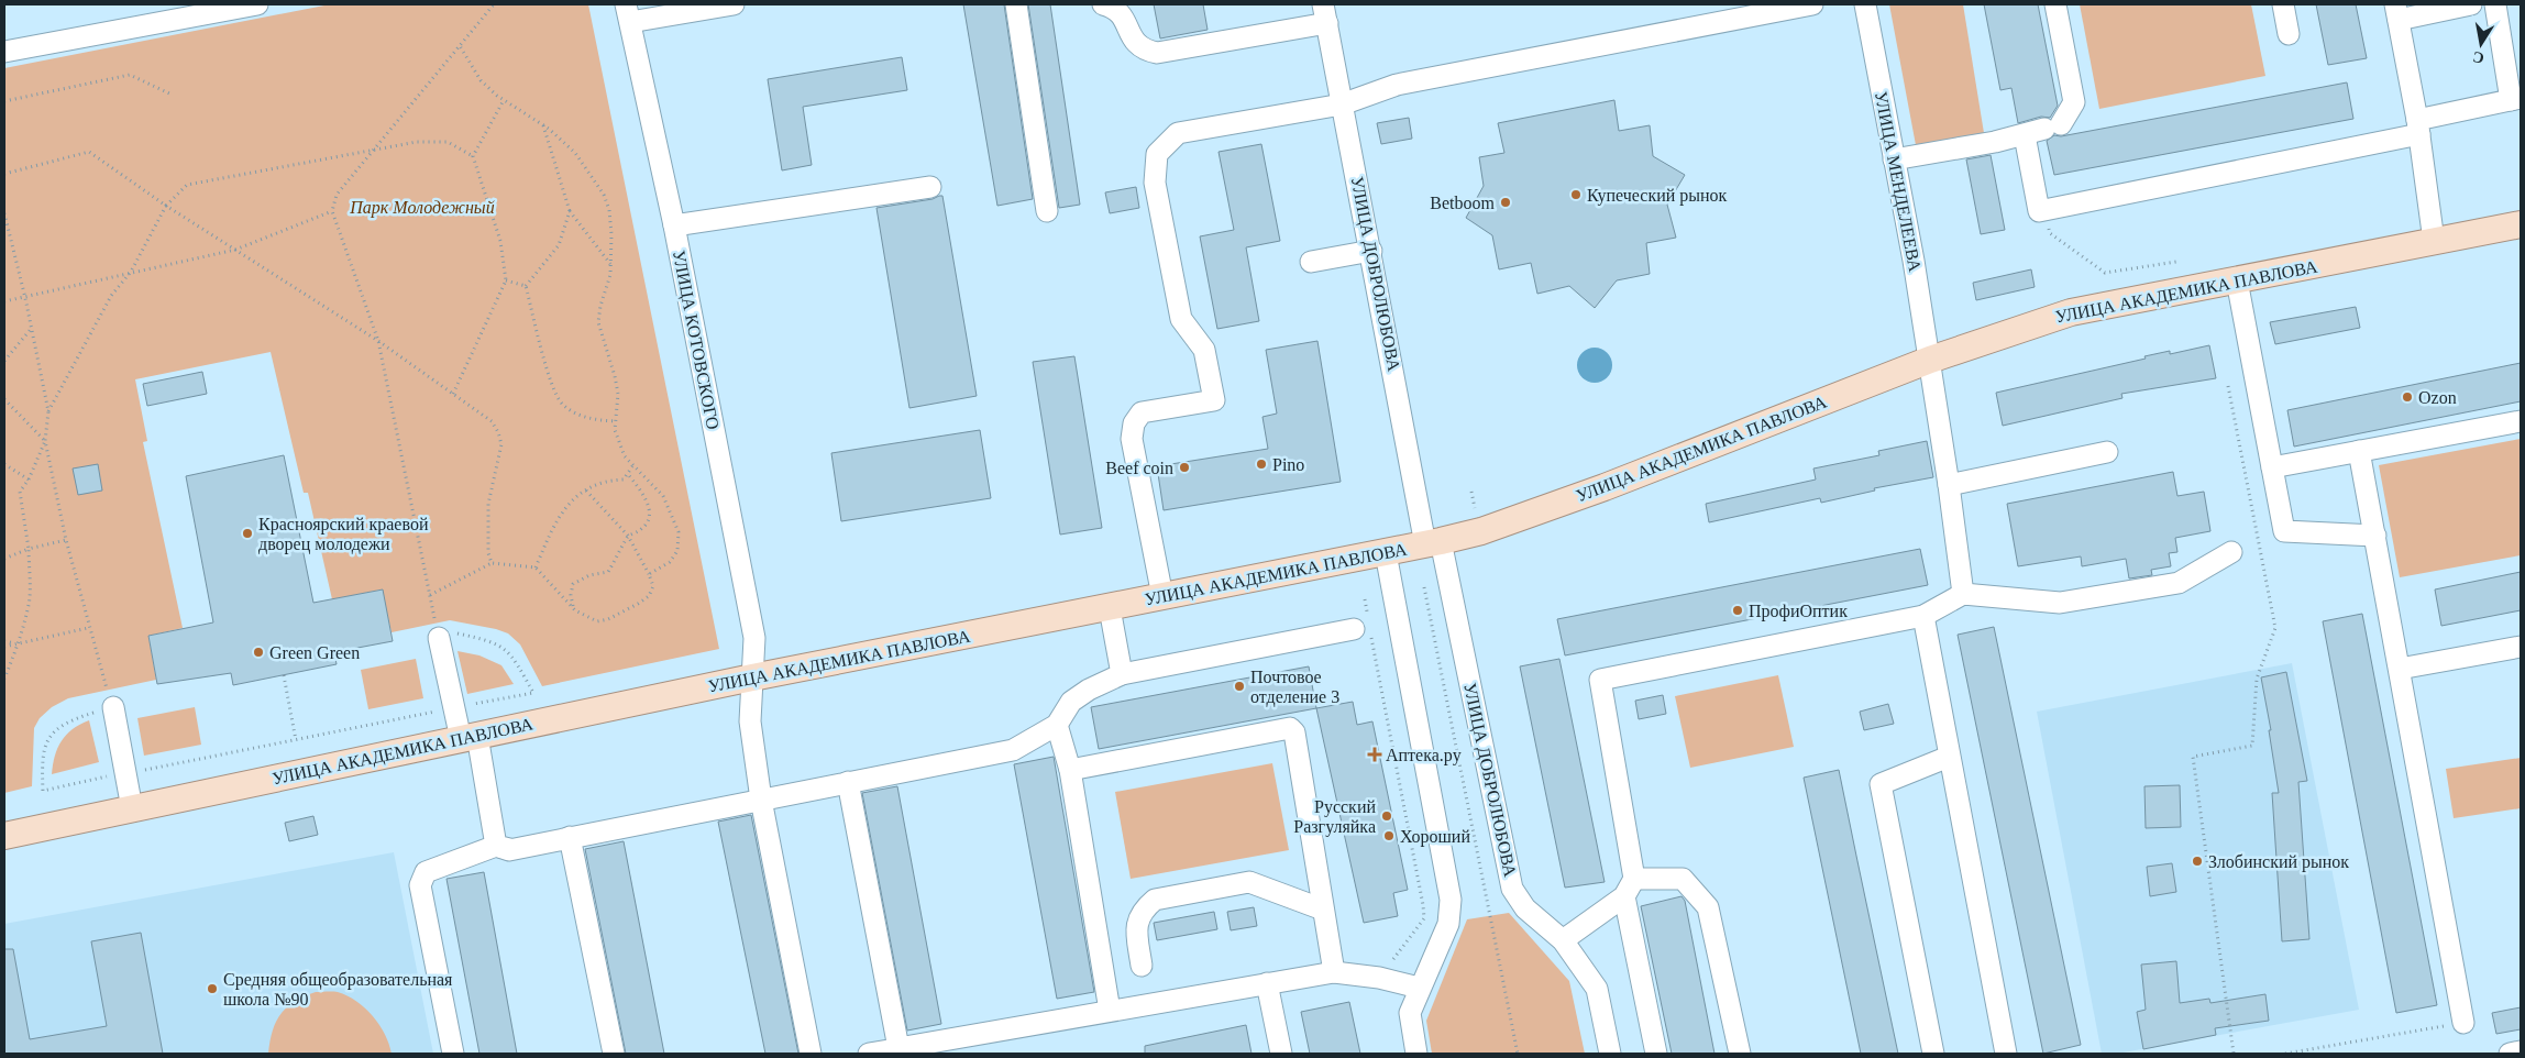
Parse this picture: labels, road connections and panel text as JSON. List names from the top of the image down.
{
  "streets": {
    "main road": ["УЛИЦА АКАДЕМИКА ПАВЛОВА"],
    "street": ["УЛИЦА МЕНДЕЛЕЕВА", "УЛИЦА ДОБРОЛЮБОВА", "УЛИЦА КОТОВСКОГО"]
  },
  "crossings": [
    ["УЛИЦА МЕНДЕЛЕЕВА", "УЛИЦА АКАДЕМИКА ПАВЛОВА"],
    ["УЛИЦА ДОБРОЛЮБОВА", "УЛИЦА АКАДЕМИКА ПАВЛОВА"],
    ["УЛИЦА АКАДЕМИКА ПАВЛОВА", "УЛИЦА КОТОВСКОГО"]
  ],
  "parks": ["Парк Молодежный"],
  "places": {
    "other": [
      "Купеческий рынок",
      "Betboom",
      "Ozon",
      "Pino",
      "Beef coin",
      "Красноярский краевой дворец молодежи",
      "ПрофиОптик",
      "Green Green",
      "Почтовое отделение 3",
      "Русский Разгуляйка",
      "Хороший",
      "Злобинский рынок",
      "Средняя общеобразовательная школа №90"
    ],
    "health": ["Аптека.ру"]
  },
  "north": "bottom"
}
